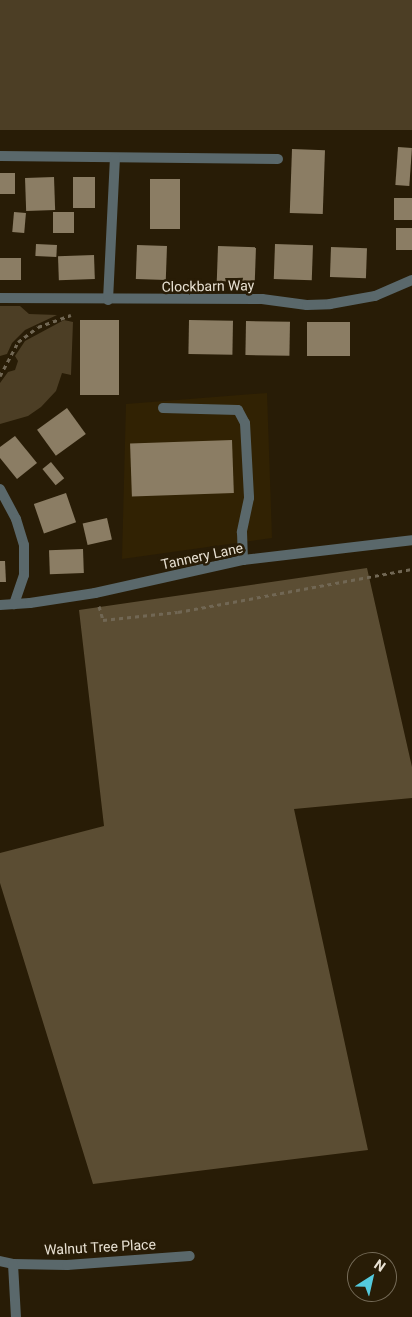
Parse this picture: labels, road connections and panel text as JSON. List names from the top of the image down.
{
  "streets": {
    "street": ["Clockbarn Way", "Tannery Lane", "Walnut Tree Place"]
  },
  "north": "top right"
}
